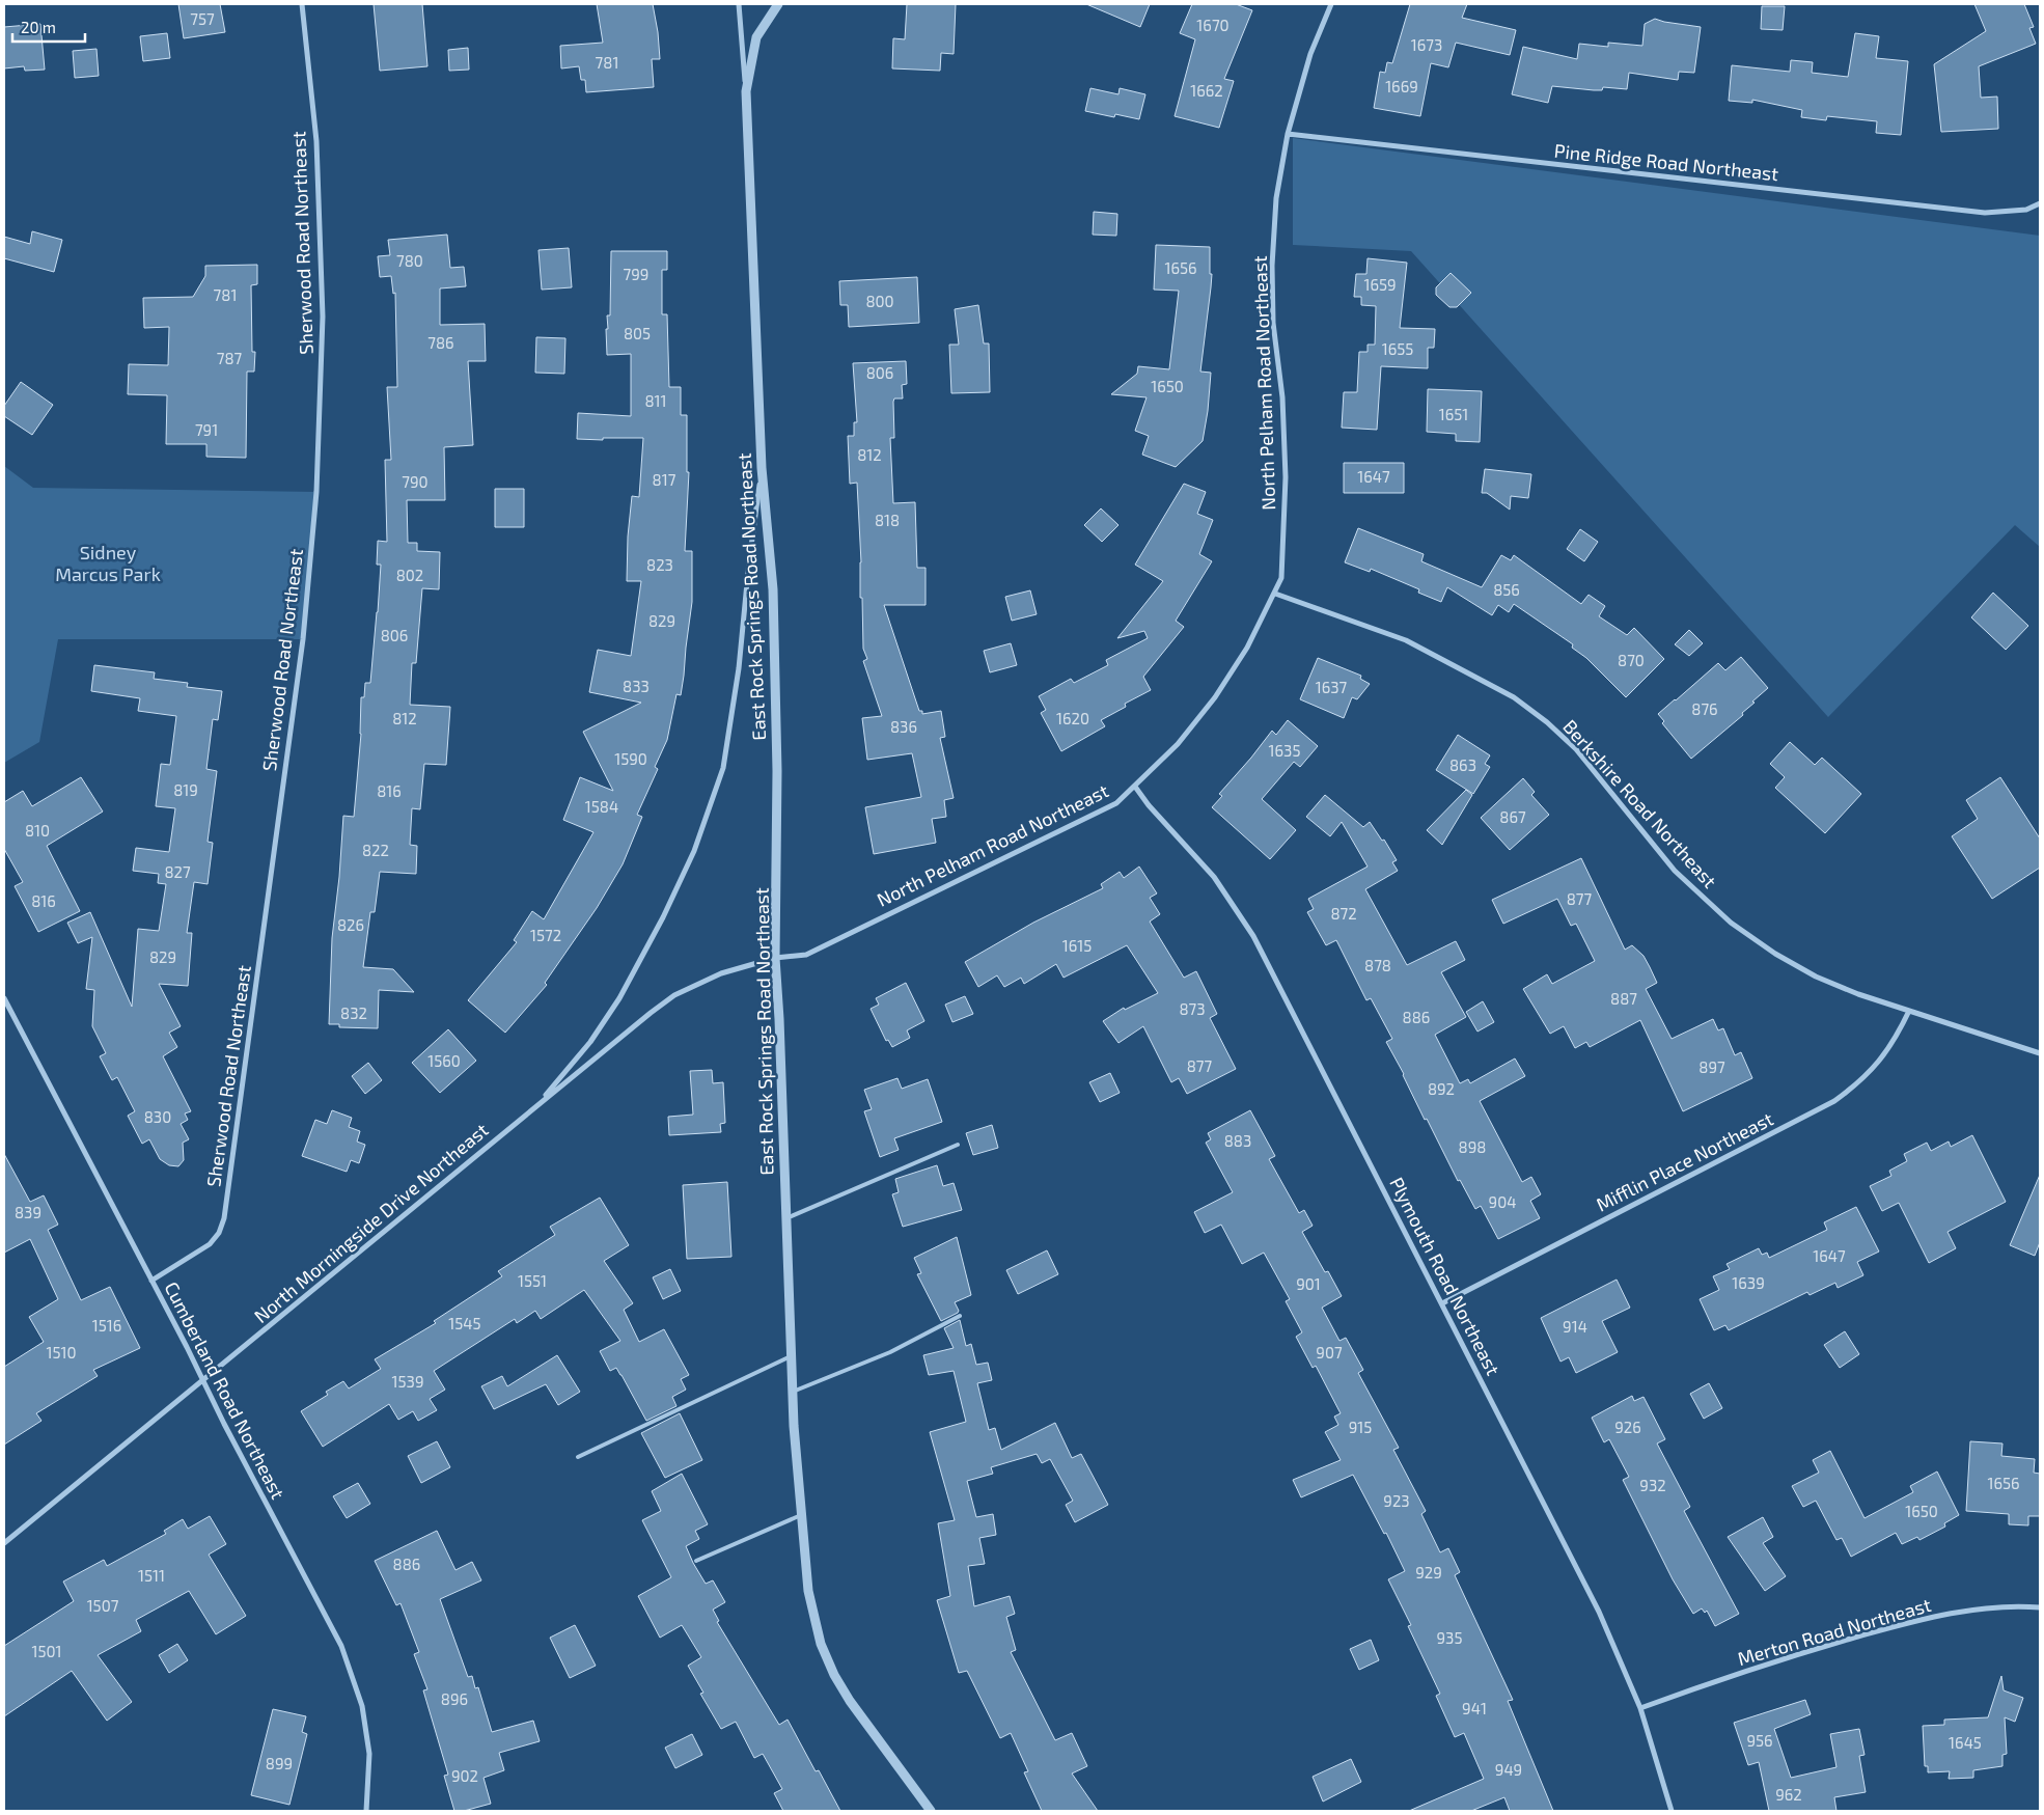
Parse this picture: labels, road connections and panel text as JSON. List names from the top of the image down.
{
  "streets": {
    "street": [
      "Pine Ridge Road Northeast",
      "Sherwood Road Northeast",
      "North Pelham Road Northeast",
      "East Rock Springs Road Northeast",
      "Berkshire Road Northeast",
      "Mifflin Place Northeast",
      "North Morningside Drive Northeast",
      "Plymouth Road Northeast",
      "Cumberland Road Northeast",
      "Merton Road Northeast"
    ]
  },
  "crossings": [
    ["Pine Ridge Road Northeast", "North Pelham Road Northeast"],
    ["Sherwood Road Northeast", "Cumberland Road Northeast"],
    ["North Pelham Road Northeast", "East Rock Springs Road Northeast"],
    ["North Pelham Road Northeast", "Berkshire Road Northeast"],
    ["North Pelham Road Northeast", "North Morningside Drive Northeast"],
    ["North Pelham Road Northeast", "Plymouth Road Northeast"],
    ["East Rock Springs Road Northeast", "North Morningside Drive Northeast"],
    ["Berkshire Road Northeast", "Mifflin Place Northeast"],
    ["Mifflin Place Northeast", "Plymouth Road Northeast"],
    ["North Morningside Drive Northeast", "Cumberland Road Northeast"],
    ["Plymouth Road Northeast", "Merton Road Northeast"]
  ],
  "parks": ["Sidney Marcus Park"],
  "house_numbers": [
    "757",
    "1670",
    "1673",
    "781",
    "1669",
    "1662",
    "780",
    "1656",
    "799",
    "1659",
    "781",
    "800",
    "805",
    "786",
    "1655",
    "787",
    "806",
    "1650",
    "811",
    "1651",
    "791",
    "812",
    "1647",
    "817",
    "790",
    "818",
    "823",
    "802",
    "856",
    "829",
    "806",
    "870",
    "833",
    "1637",
    "876",
    "812",
    "1620",
    "836",
    "1635",
    "1590",
    "863",
    "819",
    "816",
    "1584",
    "867",
    "810",
    "822",
    "827",
    "877",
    "816",
    "872",
    "826",
    "1572",
    "1615",
    "829",
    "878",
    "887",
    "873",
    "832",
    "886",
    "1560",
    "877",
    "897",
    "892",
    "830",
    "883",
    "898",
    "904",
    "839",
    "1647",
    "1551",
    "1639",
    "901",
    "1545",
    "1516",
    "914",
    "1510",
    "907",
    "1539",
    "915",
    "926",
    "1656",
    "932",
    "923",
    "1650",
    "886",
    "929",
    "1511",
    "1507",
    "935",
    "1501",
    "896",
    "941",
    "956",
    "1645",
    "899",
    "949",
    "902",
    "962"
  ],
  "scale_bar": "20 m"
}
